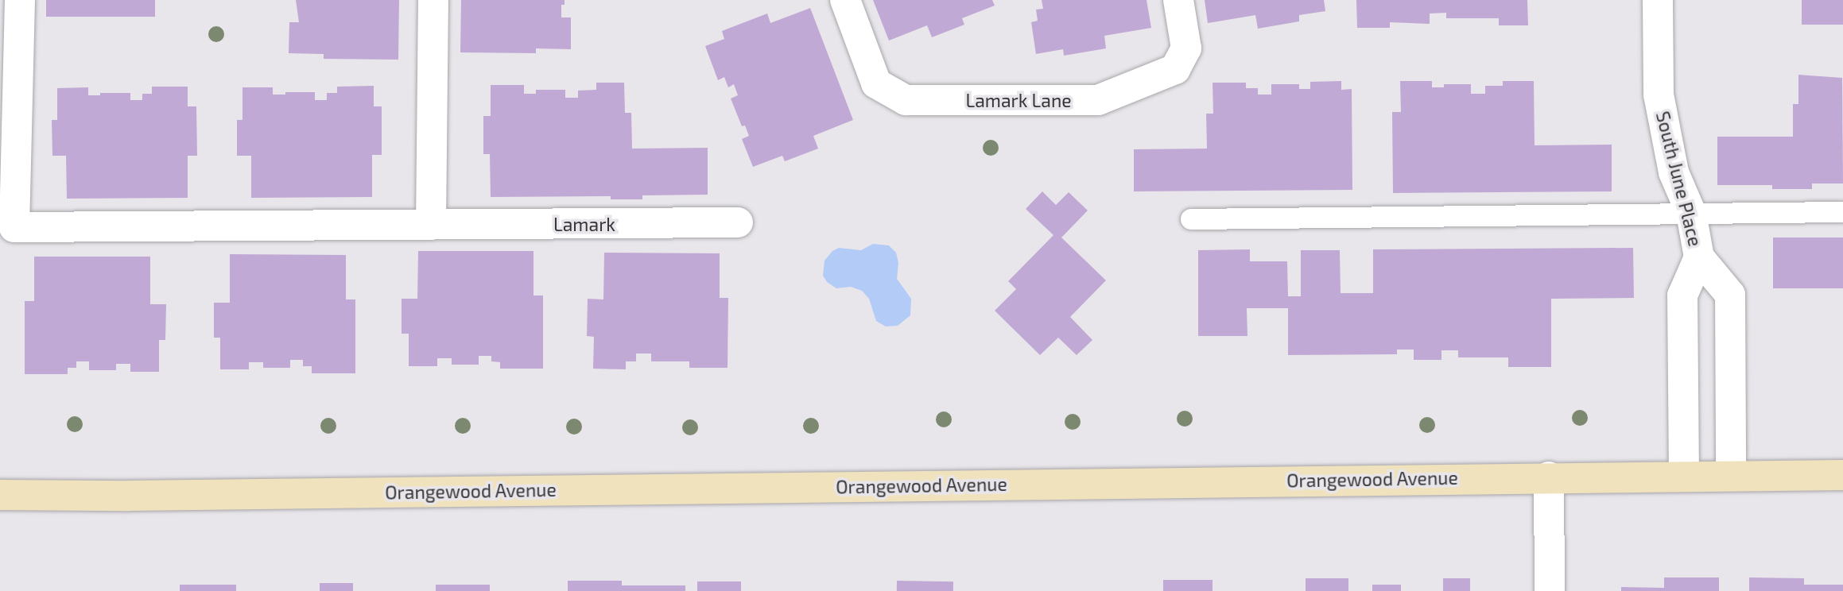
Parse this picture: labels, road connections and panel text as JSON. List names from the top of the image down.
{
  "streets": {
    "main road": ["Orangewood Avenue"],
    "street": ["Lamark Lane", "South June Place", "Lamark"]
  },
  "crossings": [
    ["South June Place", "Orangewood Avenue"]
  ]
}
